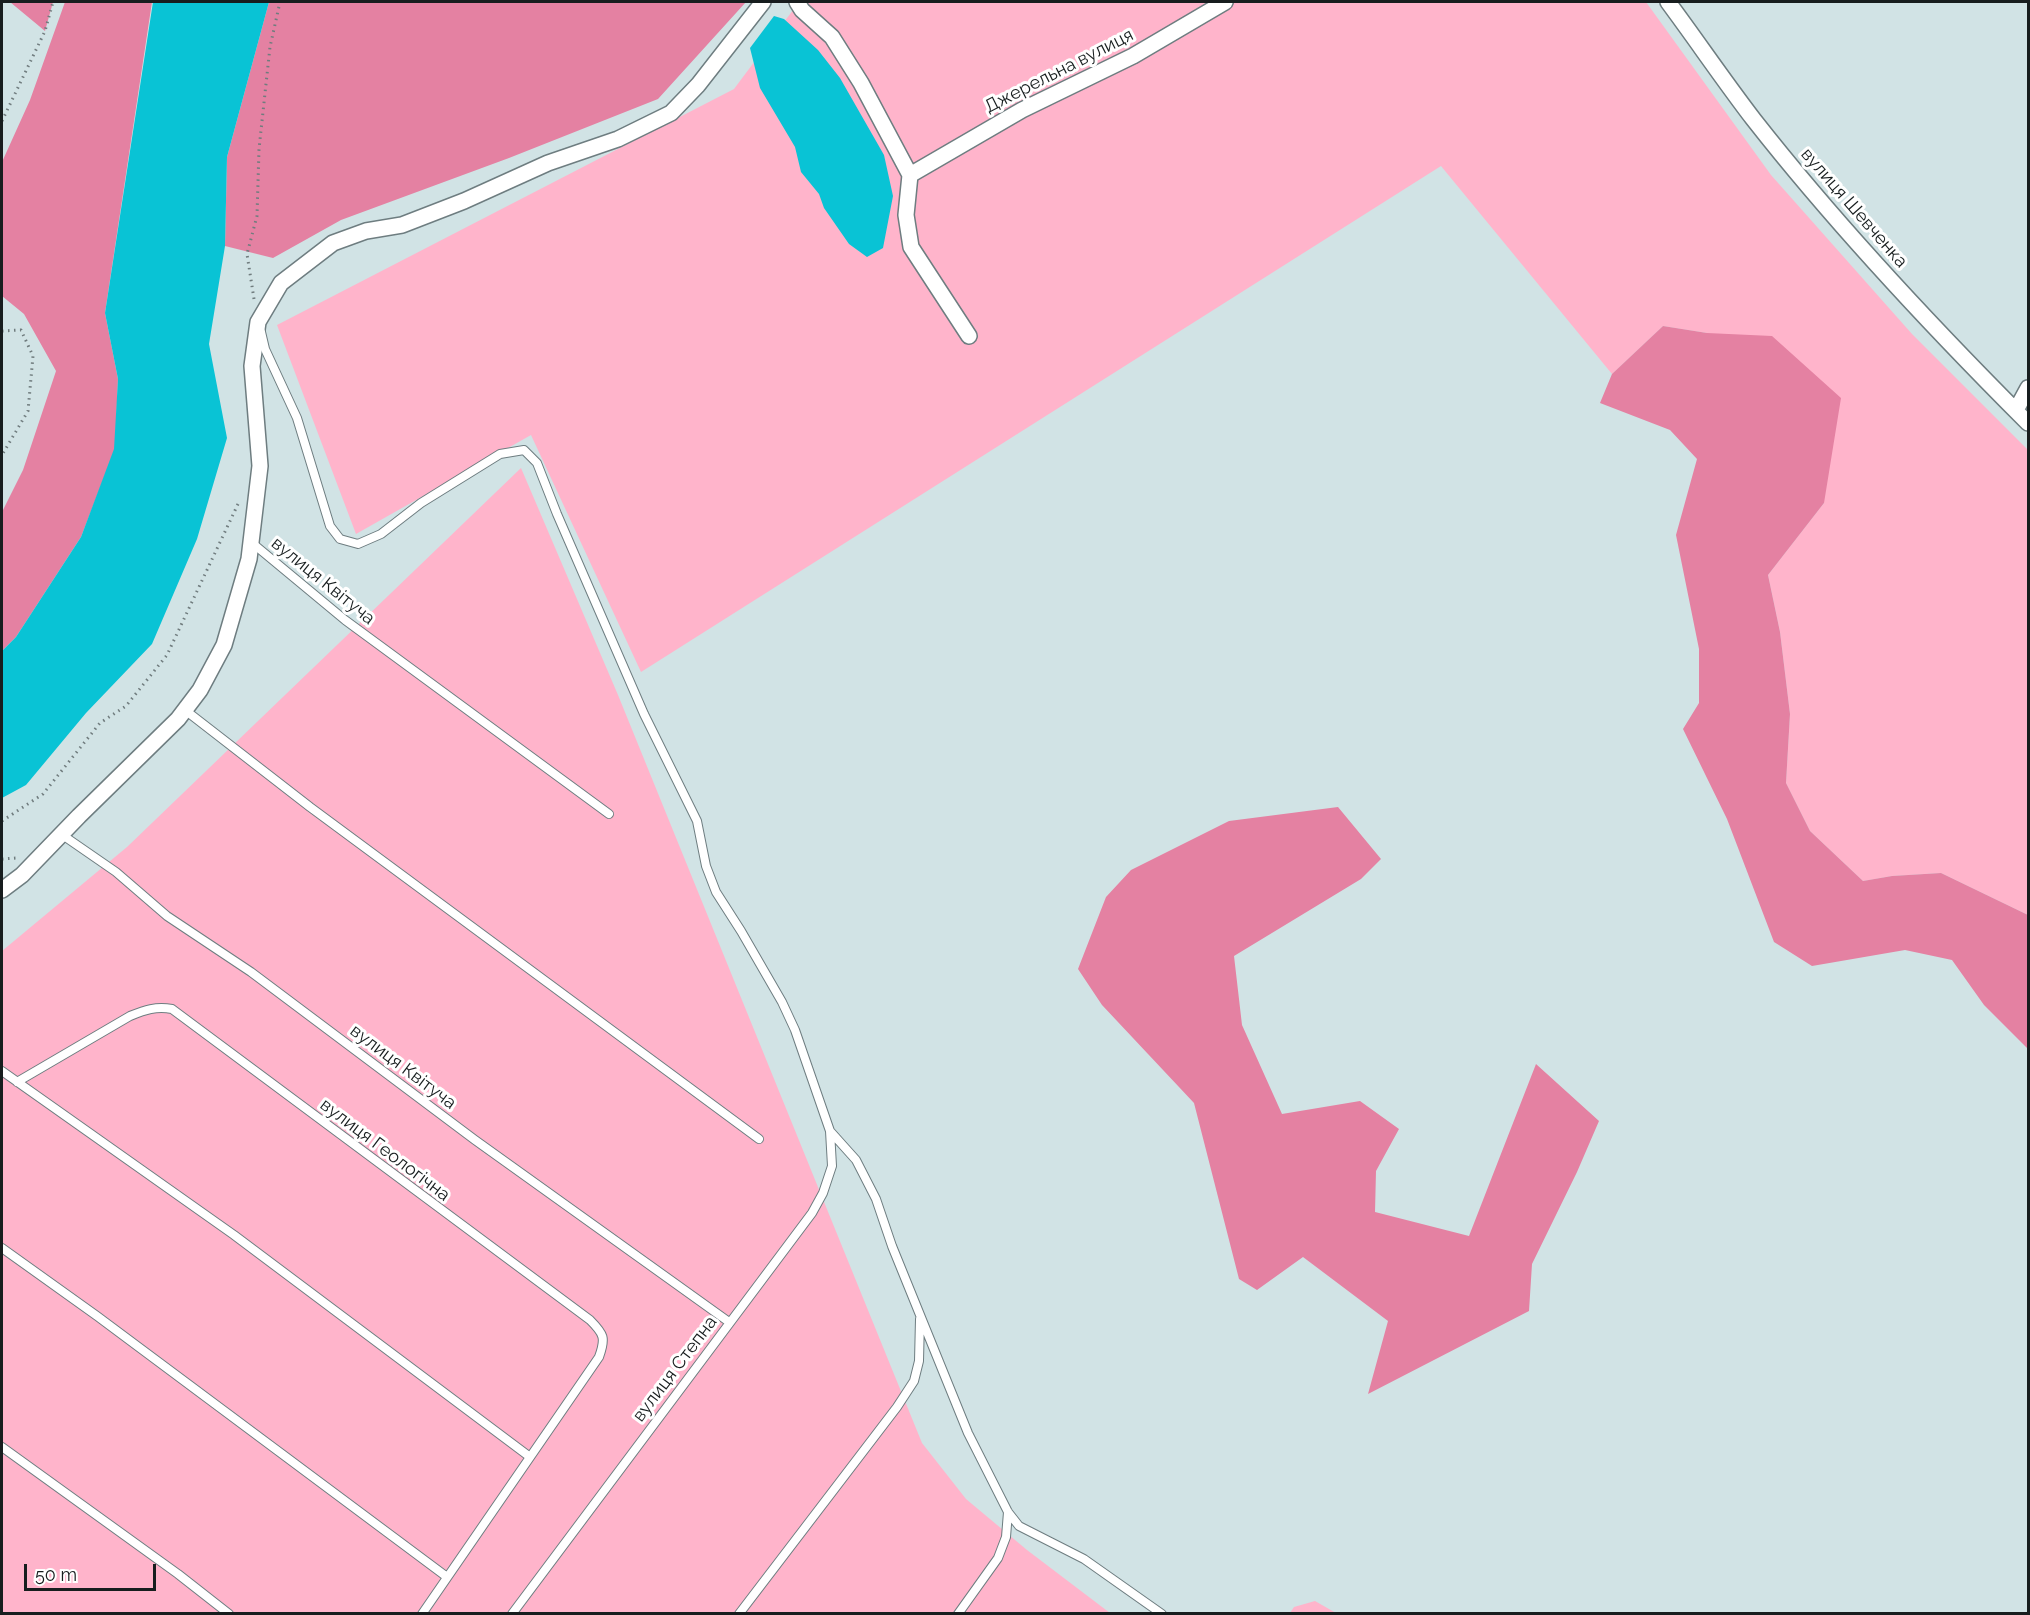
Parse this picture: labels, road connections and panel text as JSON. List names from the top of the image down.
{
  "streets": {
    "street": ["Джерельна вулиця", "вулиця Шевченка"],
    "lane": ["вулиця Квітуча", "вулиця Геологічна", "вулиця Степна"]
  },
  "crossings": [
    ["вулиця Квітуча", "вулиця Степна"]
  ],
  "scale_bar": "50 m"
}
